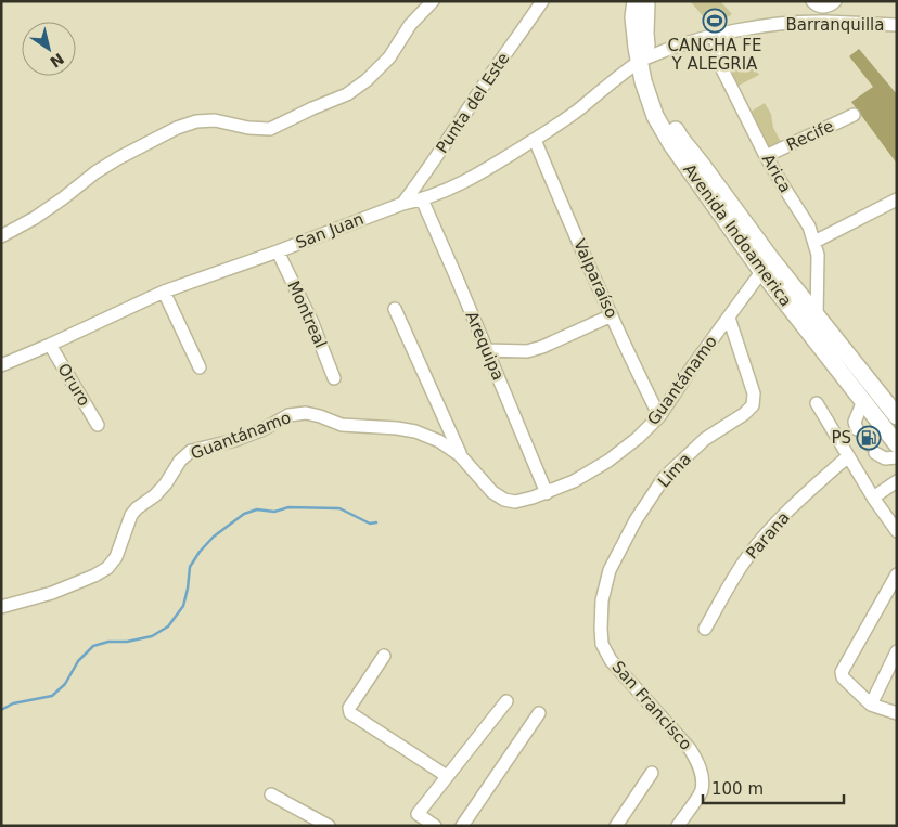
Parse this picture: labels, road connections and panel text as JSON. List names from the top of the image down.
{
  "streets": {
    "main road": ["Avenida Indoamerica"],
    "street": [
      "Barranquilla",
      "Punta del Este",
      "Recife",
      "Arica",
      "San Juan",
      "Valparaíso",
      "Montreal",
      "Arequipa",
      "Guantánamo",
      "Oruro",
      "Lima",
      "Parana",
      "San Francisco"
    ]
  },
  "crossings": [
    ["Barranquilla", "Arica"],
    ["Barranquilla", "San Juan"],
    ["Barranquilla", "Avenida Indoamerica"],
    ["Punta del Este", "San Juan"],
    ["Recife", "Arica"],
    ["Arica", "Avenida Indoamerica"],
    ["San Juan", "Avenida Indoamerica"],
    ["San Juan", "Valparaíso"],
    ["San Juan", "Montreal"],
    ["San Juan", "Arequipa"],
    ["San Juan", "Oruro"],
    ["Avenida Indoamerica", "Guantánamo"],
    ["Valparaíso", "Guantánamo"],
    ["Arequipa", "Guantánamo"],
    ["Guantánamo", "Lima"],
    ["Lima", "San Francisco"]
  ],
  "places": {
    "sports": ["CANCHA FE Y ALEGRIA"],
    "fuel station": ["PS"]
  },
  "scale_bar": "100 m",
  "north": "bottom right"
}
